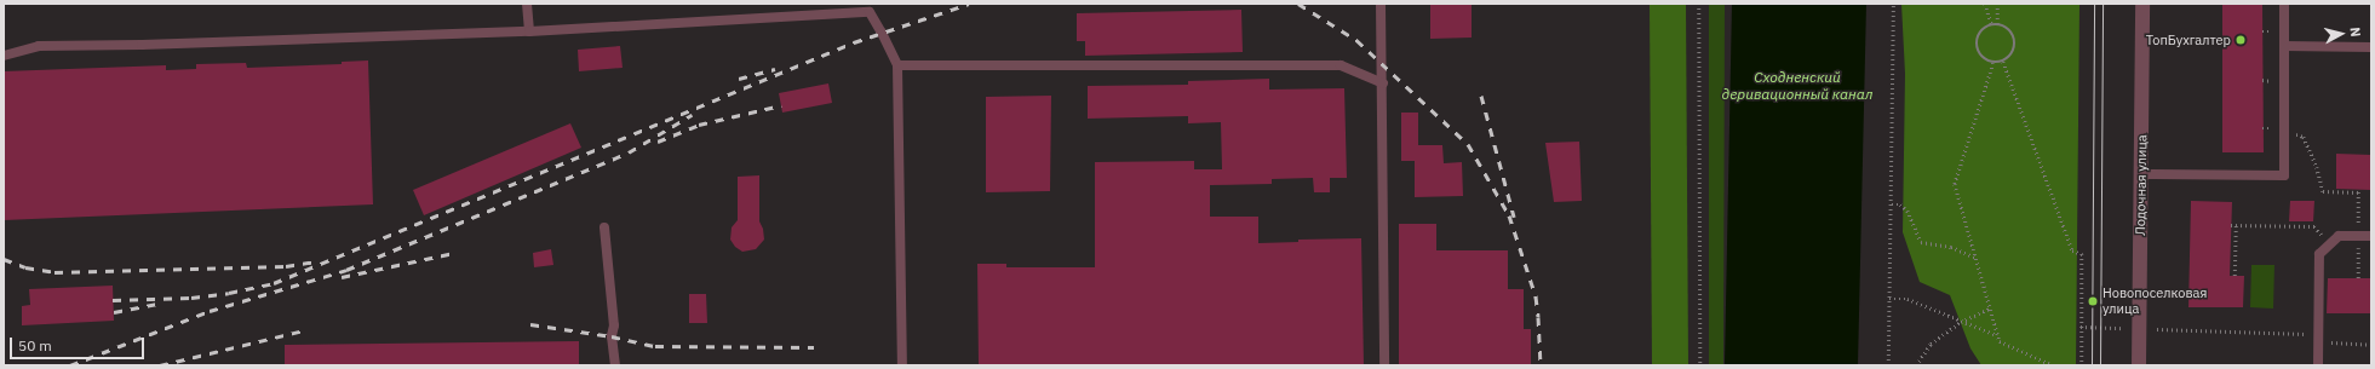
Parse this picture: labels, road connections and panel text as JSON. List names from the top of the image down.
{
  "streets": {
    "street": ["Лодочная улица"]
  },
  "water": ["Сходненский деривационный канал"],
  "places": ["ТопБухгалтер", "Новопоселковая улица"],
  "scale_bar": "50 m",
  "north": "right"
}
